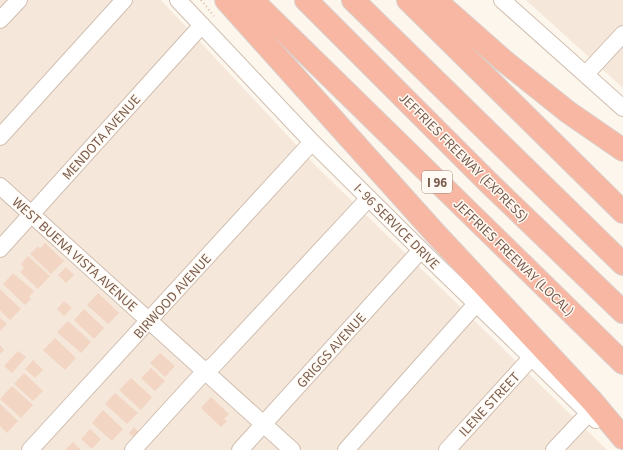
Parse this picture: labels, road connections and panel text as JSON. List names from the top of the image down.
{
  "streets": {
    "highway": ["JEFFRIES FREEWAY (EXPRESS)", "I 96", "JEFFRIES FREEWAY (LOCAL)"],
    "street": [
      "MENDOTA AVENUE",
      "I- 96 SERVICE DRIVE",
      "WEST BUENA VISTA AVENUE",
      "BIRWOOD AVENUE",
      "GRIGGS AVENUE",
      "ILENE STREET"
    ]
  },
  "crossings": [
    ["MENDOTA AVENUE", "I- 96 SERVICE DRIVE"],
    ["MENDOTA AVENUE", "WEST BUENA VISTA AVENUE"],
    ["I- 96 SERVICE DRIVE", "BIRWOOD AVENUE"],
    ["I- 96 SERVICE DRIVE", "GRIGGS AVENUE"],
    ["I- 96 SERVICE DRIVE", "ILENE STREET"],
    ["WEST BUENA VISTA AVENUE", "BIRWOOD AVENUE"],
    ["WEST BUENA VISTA AVENUE", "GRIGGS AVENUE"]
  ]
}
